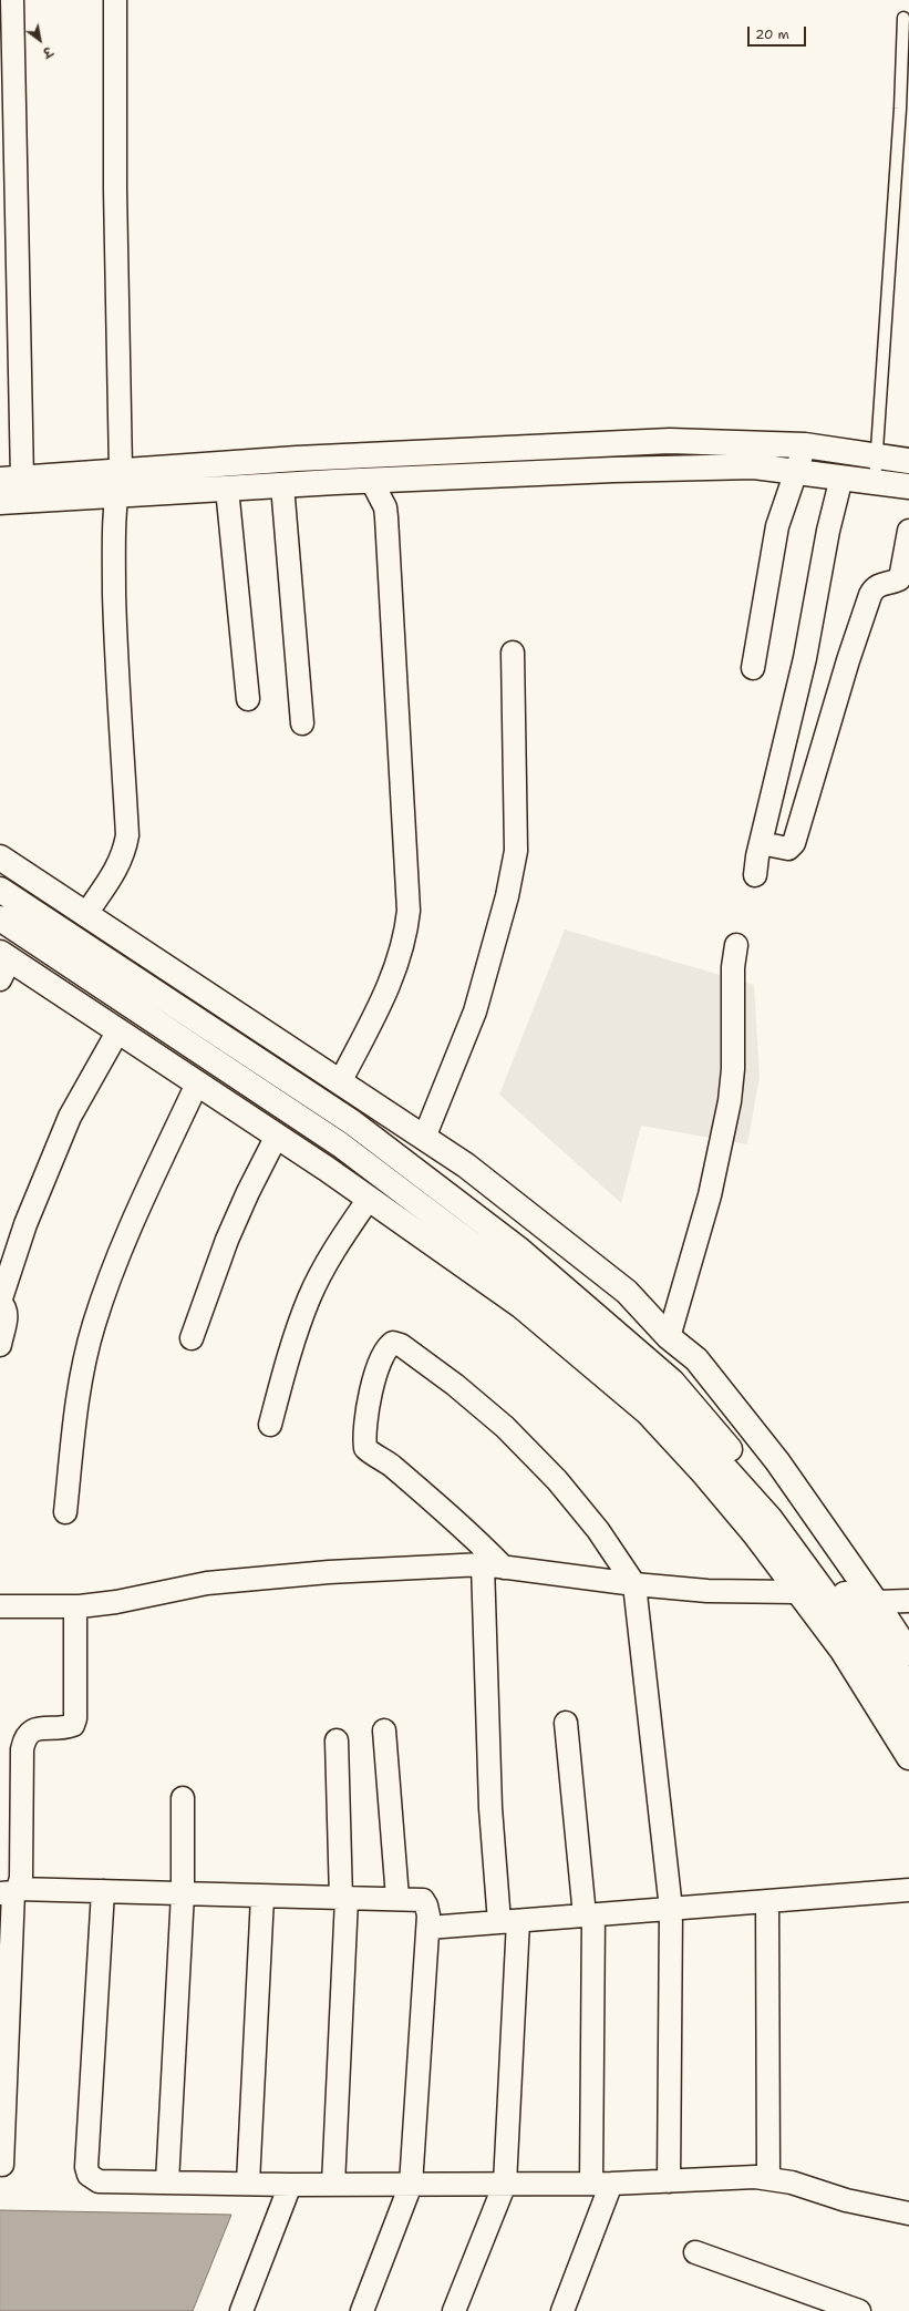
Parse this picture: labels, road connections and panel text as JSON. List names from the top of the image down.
{
  "scale_bar": "20 m",
  "north": "bottom right"
}
